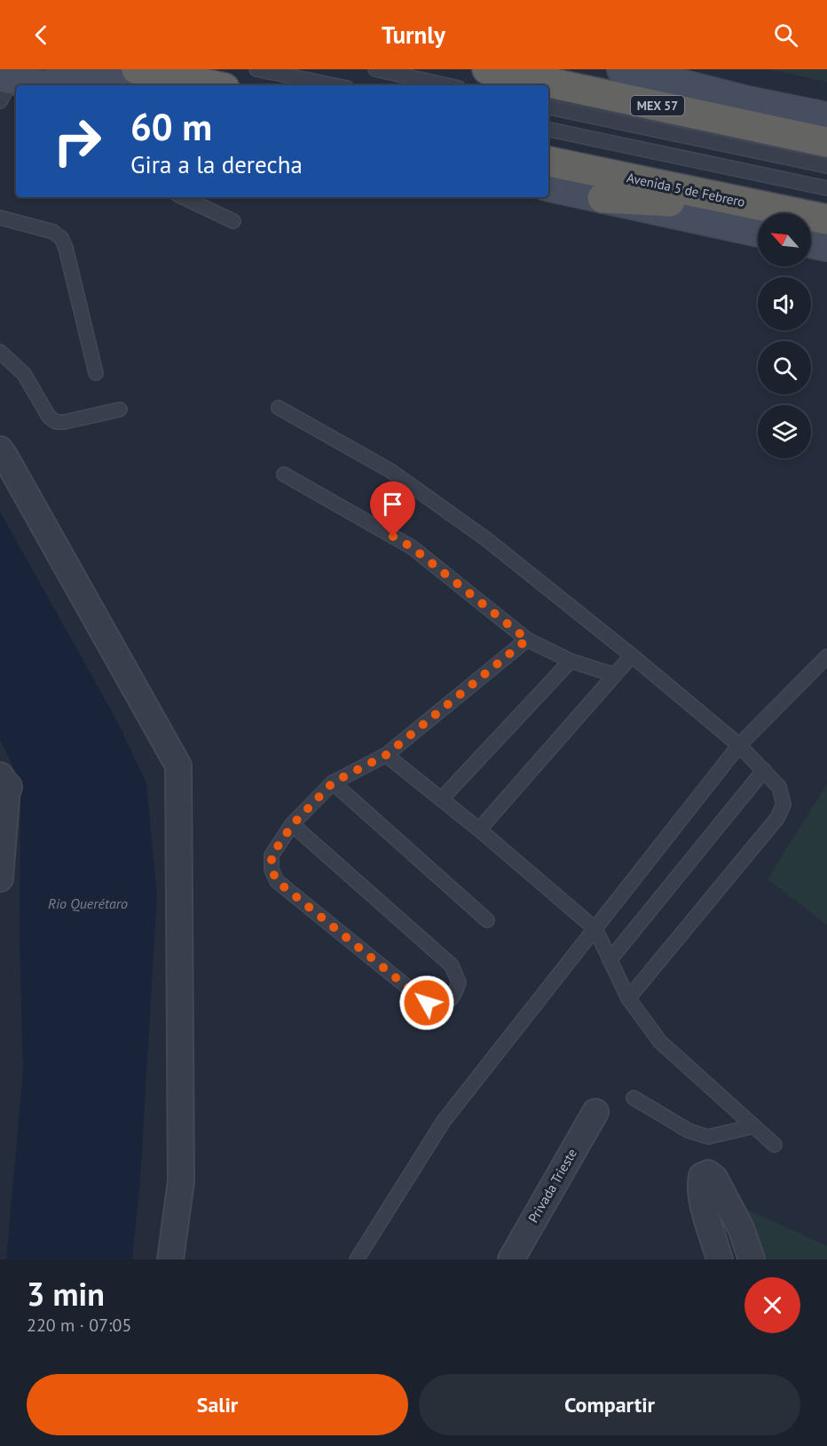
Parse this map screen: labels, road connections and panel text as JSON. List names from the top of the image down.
{
  "streets": {
    "highway": ["MEX 57", "Avenida 5 de Febrero"],
    "street": ["Privada Trieste"]
  },
  "water": ["Rio Querétaro"],
  "north": "top left",
  "page": {
    "header": "Turnly",
    "turn": ["60 m", "Gira a la derecha"],
    "heading": ["3 min", "220 m · 07:05"],
    "buttons": ["Salir", "Compartir"]
  }
}
